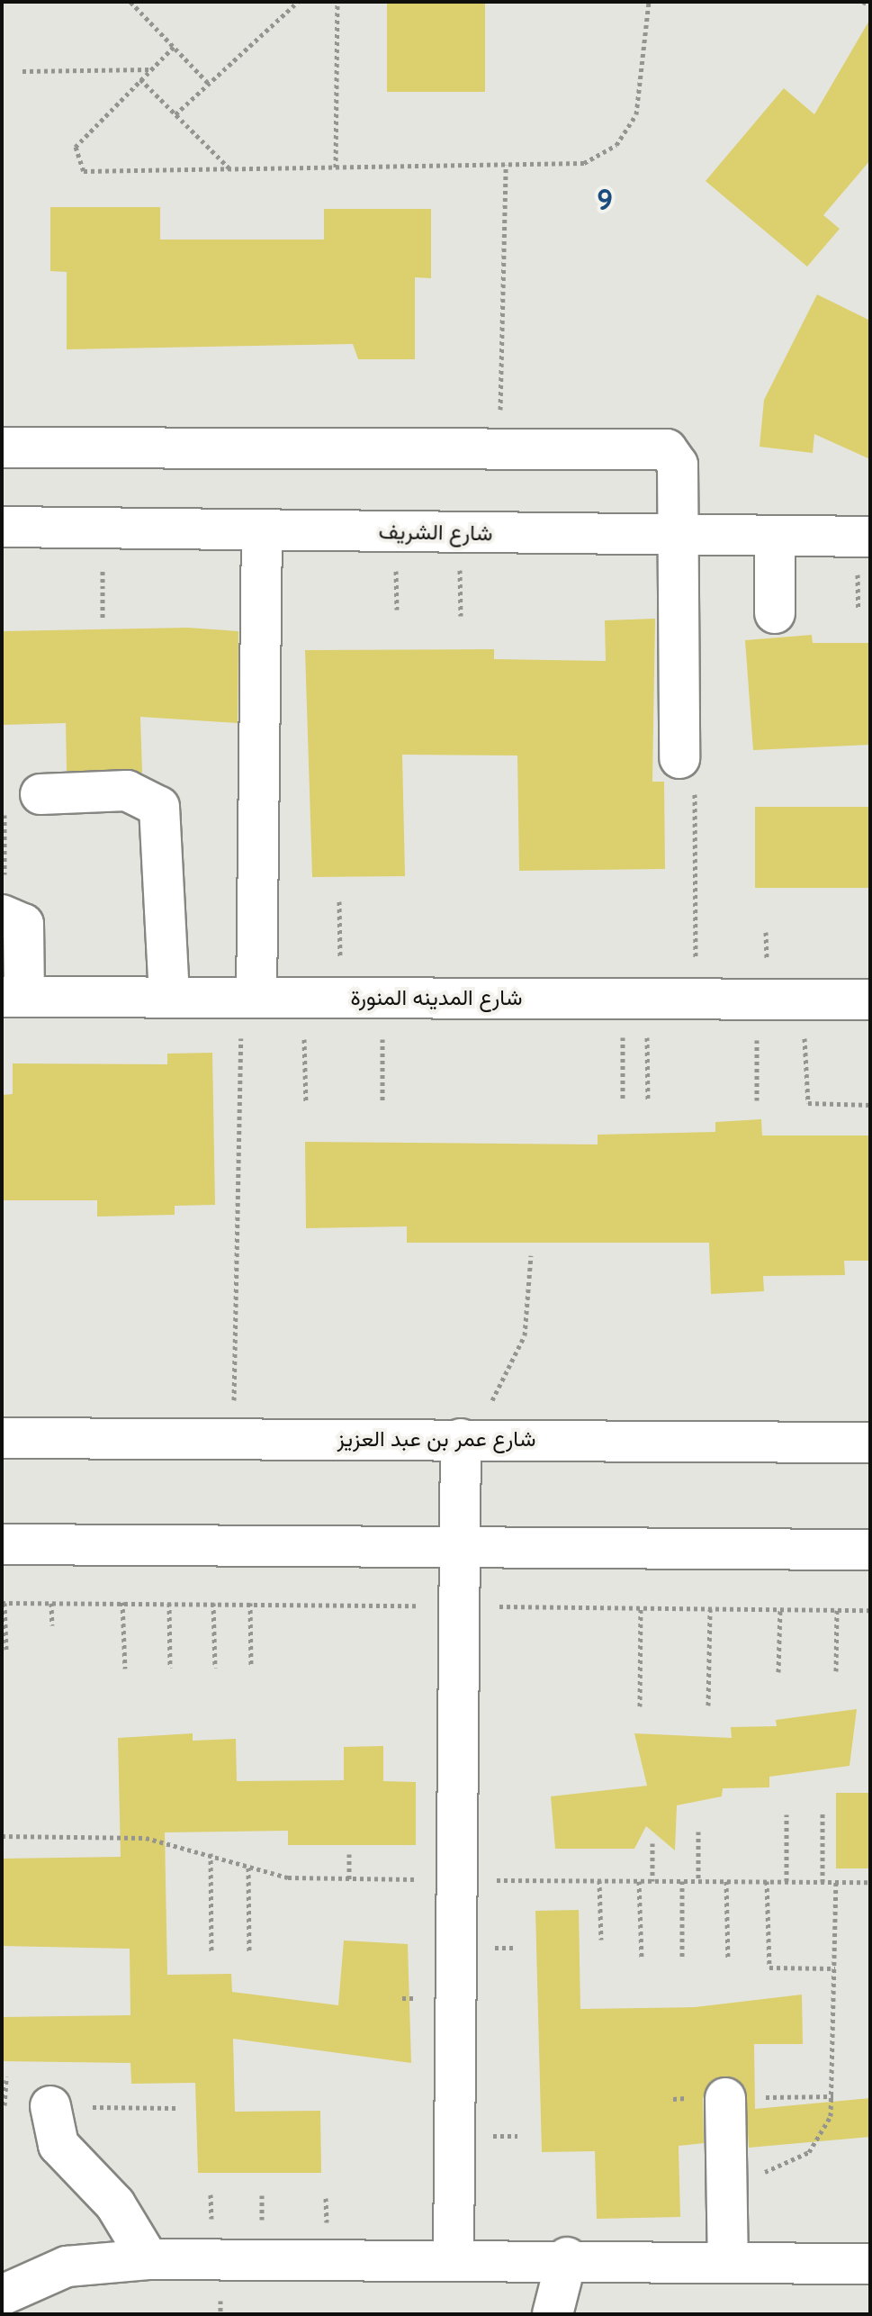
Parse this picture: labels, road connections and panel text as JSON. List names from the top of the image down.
{
  "streets": {
    "street": ["شارع الشريف", "شارع المدينه المنورة", "شارع عمر بن عبد العزيز"]
  },
  "districts": ["9"]
}
